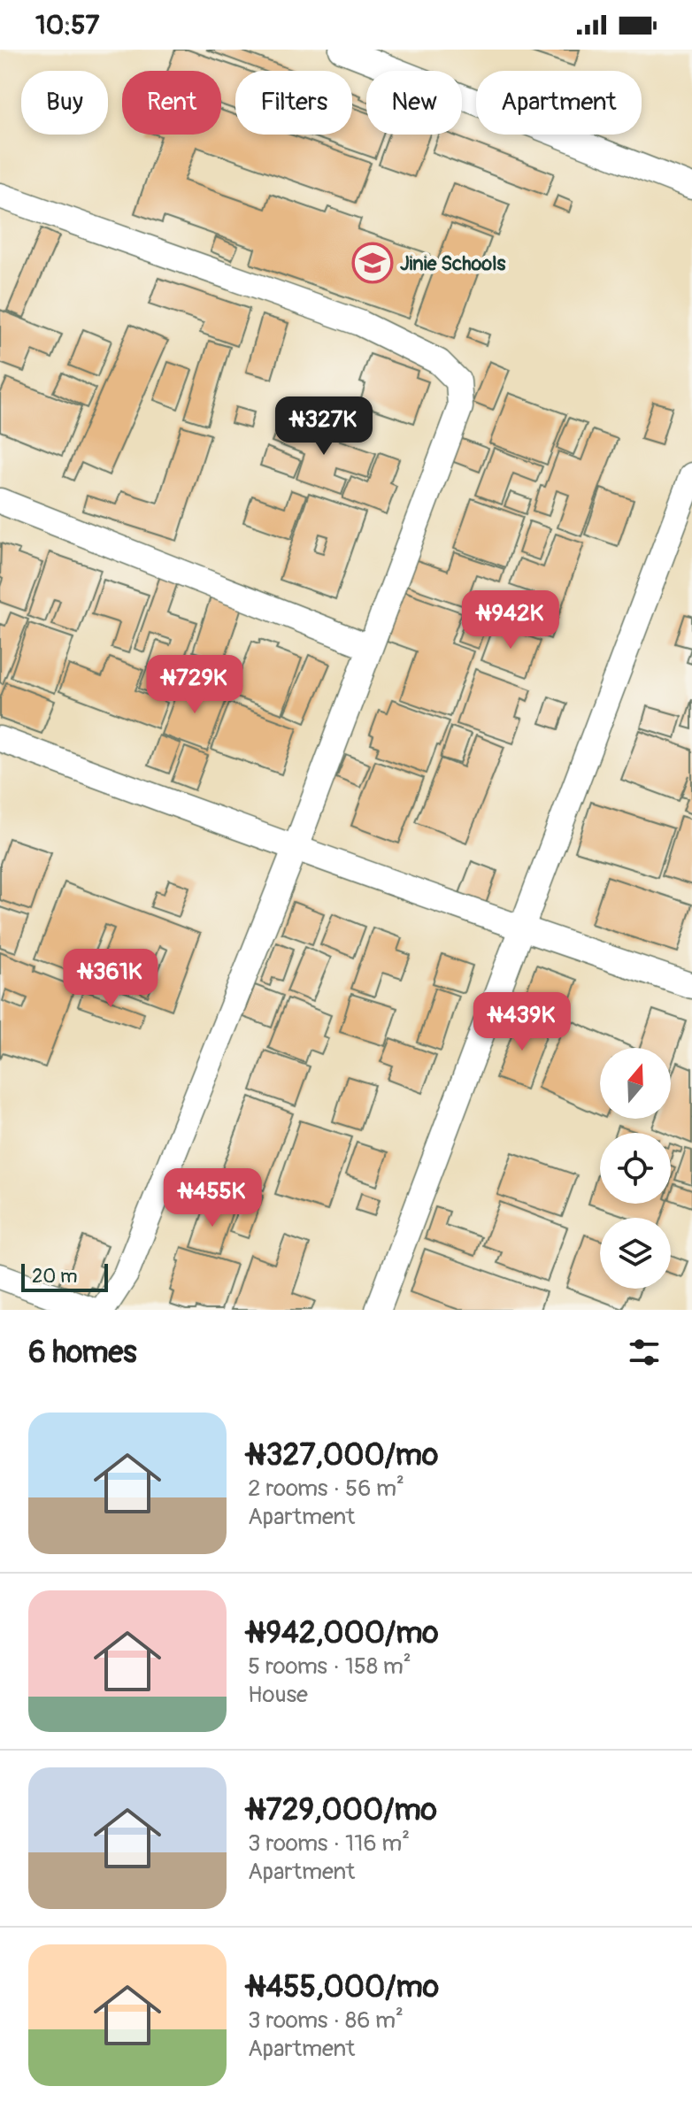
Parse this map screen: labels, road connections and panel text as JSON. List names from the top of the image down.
{
  "places": {
    "school or university": ["Jinie Schools"]
  },
  "scale_bar": "20 m",
  "north": "top",
  "page": {
    "status": "10:57",
    "chip": [
      "Buy",
      "Rent",
      "Filters",
      "New",
      "Apartment"
    ],
    "price": [
      "₦327K",
      "₦942K",
      "₦729K",
      "₦361K",
      "₦439K",
      "₦455K"
    ],
    "scale": "20 m",
    "heading": "6 homes",
    "list": [
      {
        "name": "₦327,000/mo",
        "note": "2 rooms · 56 m² · Apartment"
      },
      {
        "name": "₦942,000/mo",
        "note": "5 rooms · 158 m² · House"
      },
      {
        "name": "₦729,000/mo",
        "note": "3 rooms · 116 m² · Apartment"
      },
      {
        "name": "₦455,000/mo",
        "note": "3 rooms · 86 m² · Apartment"
      }
    ]
  }
}
